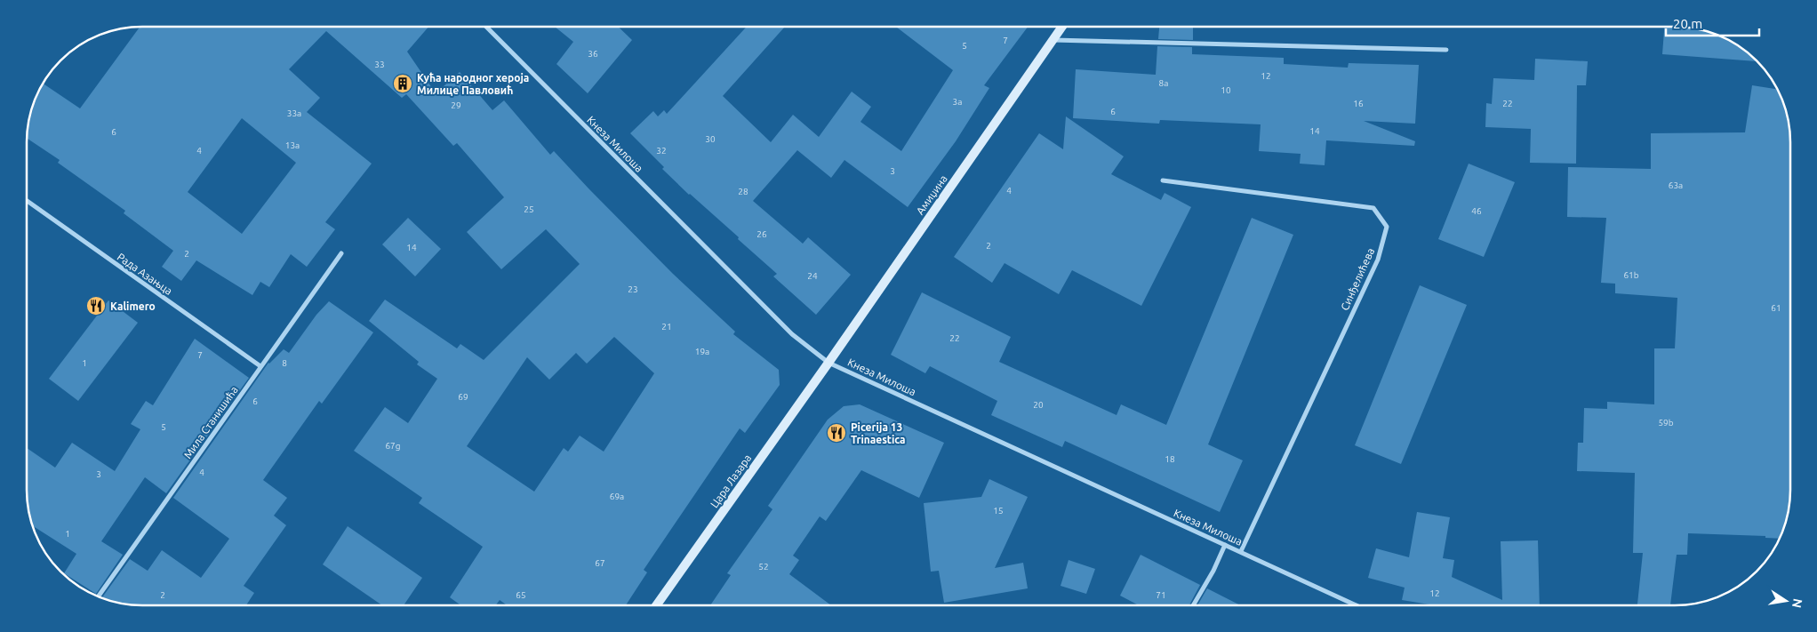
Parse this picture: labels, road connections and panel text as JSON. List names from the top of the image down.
{
  "streets": {
    "street": [
      "Кнеза Милоша",
      "Амиџина",
      "Рада Азањца",
      "Синђелићева",
      "Мила Станишића",
      "Цара Лазара"
    ]
  },
  "crossings": [
    ["Кнеза Милоша", "Амиџина"],
    ["Кнеза Милоша", "Синђелићева"],
    ["Кнеза Милоша", "Цара Лазара"],
    ["Амиџина", "Цара Лазара"],
    ["Рада Азањца", "Мила Станишића"]
  ],
  "places": {
    "building": ["Кућа народног хероја Милице Павловић"],
    "restaurant": ["Kalimero", "Picerija 13 Trinaestica"]
  },
  "house_numbers": [
    "7",
    "5",
    "36",
    "33",
    "12",
    "8a",
    "10",
    "3a",
    "16",
    "22",
    "29",
    "6",
    "33a",
    "14",
    "6",
    "30",
    "13a",
    "4",
    "32",
    "3",
    "63a",
    "4",
    "28",
    "25",
    "46",
    "26",
    "2",
    "14",
    "2",
    "61b",
    "24",
    "23",
    "61",
    "21",
    "22",
    "19a",
    "7",
    "1",
    "8",
    "69",
    "6",
    "20",
    "59b",
    "5",
    "67g",
    "18",
    "4",
    "3",
    "69a",
    "15",
    "1",
    "67",
    "52",
    "12",
    "2",
    "65",
    "71"
  ],
  "scale_bar": "20 m",
  "north": "right"
}
